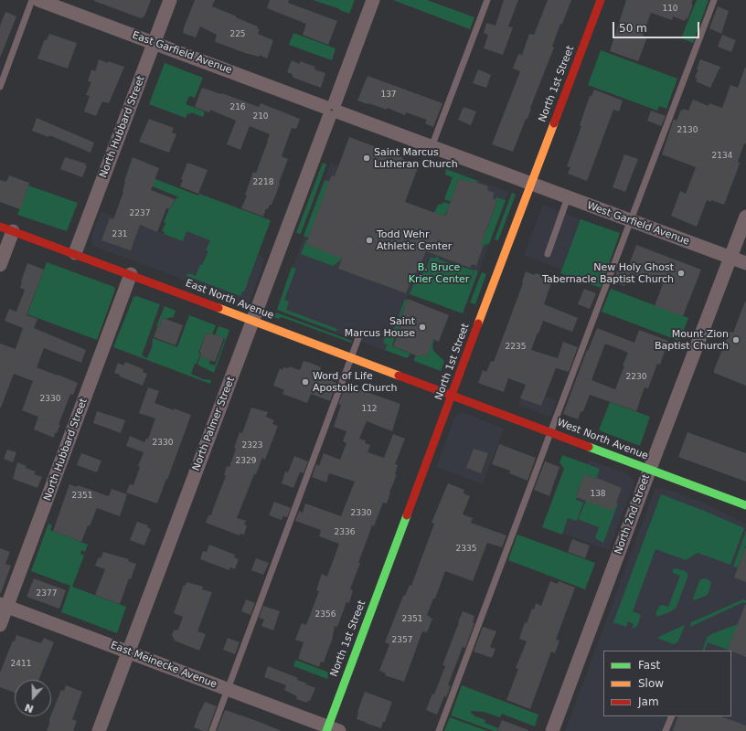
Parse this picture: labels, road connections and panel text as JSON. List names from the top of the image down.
{
  "streets": {
    "main road": ["North 1st Street", "East North Avenue", "West North Avenue"],
    "street": [
      "East Garfield Avenue",
      "North Hubbard Street",
      "West Garfield Avenue",
      "North Palmer Street",
      "North 2nd Street",
      "East Meinecke Avenue"
    ]
  },
  "crossings": [
    ["East Garfield Avenue", "North 1st Street"],
    ["East Garfield Avenue", "North Hubbard Street"],
    ["East Garfield Avenue", "West Garfield Avenue"],
    ["East Garfield Avenue", "North Palmer Street"],
    ["North 1st Street", "West Garfield Avenue"],
    ["North 1st Street", "East North Avenue"],
    ["North 1st Street", "West North Avenue"],
    ["North 1st Street", "East Meinecke Avenue"],
    ["North Hubbard Street", "East North Avenue"],
    ["North Hubbard Street", "East Meinecke Avenue"],
    ["West Garfield Avenue", "North 2nd Street"],
    ["East North Avenue", "North Palmer Street"],
    ["East North Avenue", "West North Avenue"],
    ["North Palmer Street", "East Meinecke Avenue"],
    ["West North Avenue", "North 2nd Street"]
  ],
  "parks": ["B. Bruce Krier Center"],
  "places": [
    "Saint Marcus Lutheran Church",
    "Todd Wehr Athletic Center",
    "New Holy Ghost Tabernacle Baptist Church",
    "Saint Marcus House",
    "Mount Zion Baptist Church",
    "Word of Life Apostolic Church"
  ],
  "house_numbers": [
    "110",
    "225",
    "137",
    "216",
    "210",
    "2130",
    "2134",
    "2218",
    "2237",
    "231",
    "2235",
    "2230",
    "2330",
    "112",
    "2330",
    "2323",
    "2329",
    "138",
    "2351",
    "2330",
    "2336",
    "2335",
    "2377",
    "2356",
    "2351",
    "2357",
    "2411"
  ],
  "legend": ["Fast", "Slow", "Jam"],
  "scale_bar": "50 m",
  "north": "bottom"
}
